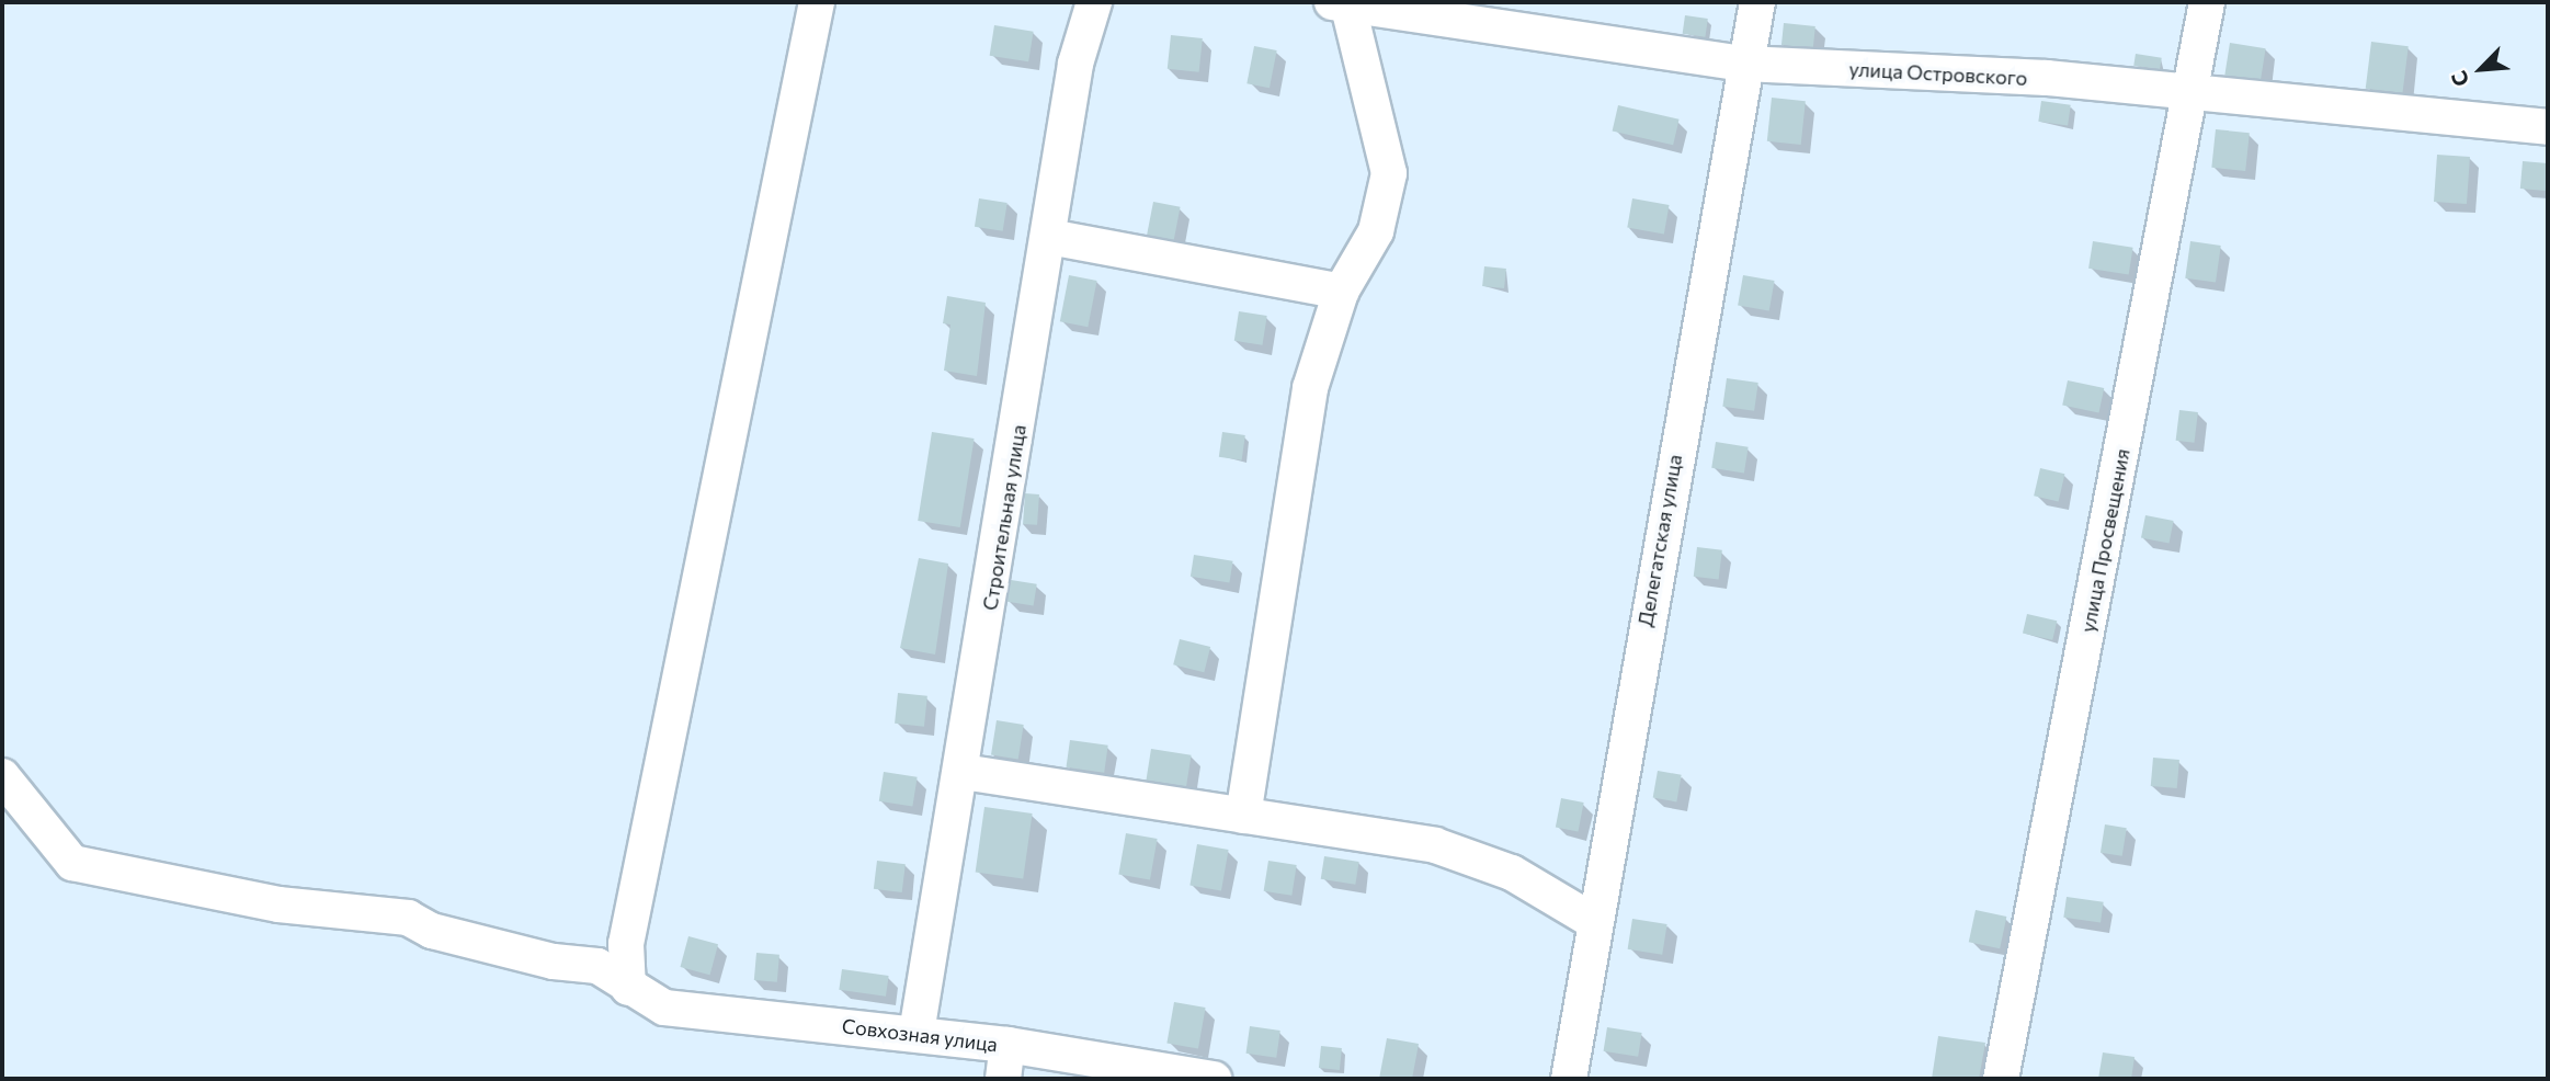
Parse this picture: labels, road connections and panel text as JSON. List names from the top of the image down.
{
  "streets": {
    "street": [
      "улица Островского",
      "Строительная улица",
      "Делегатская улица",
      "улица Просвещения",
      "Совхозная улица"
    ]
  },
  "crossings": [
    ["улица Островского", "Делегатская улица"],
    ["улица Островского", "улица Просвещения"],
    ["Строительная улица", "Совхозная улица"]
  ],
  "north": "bottom left"
}
